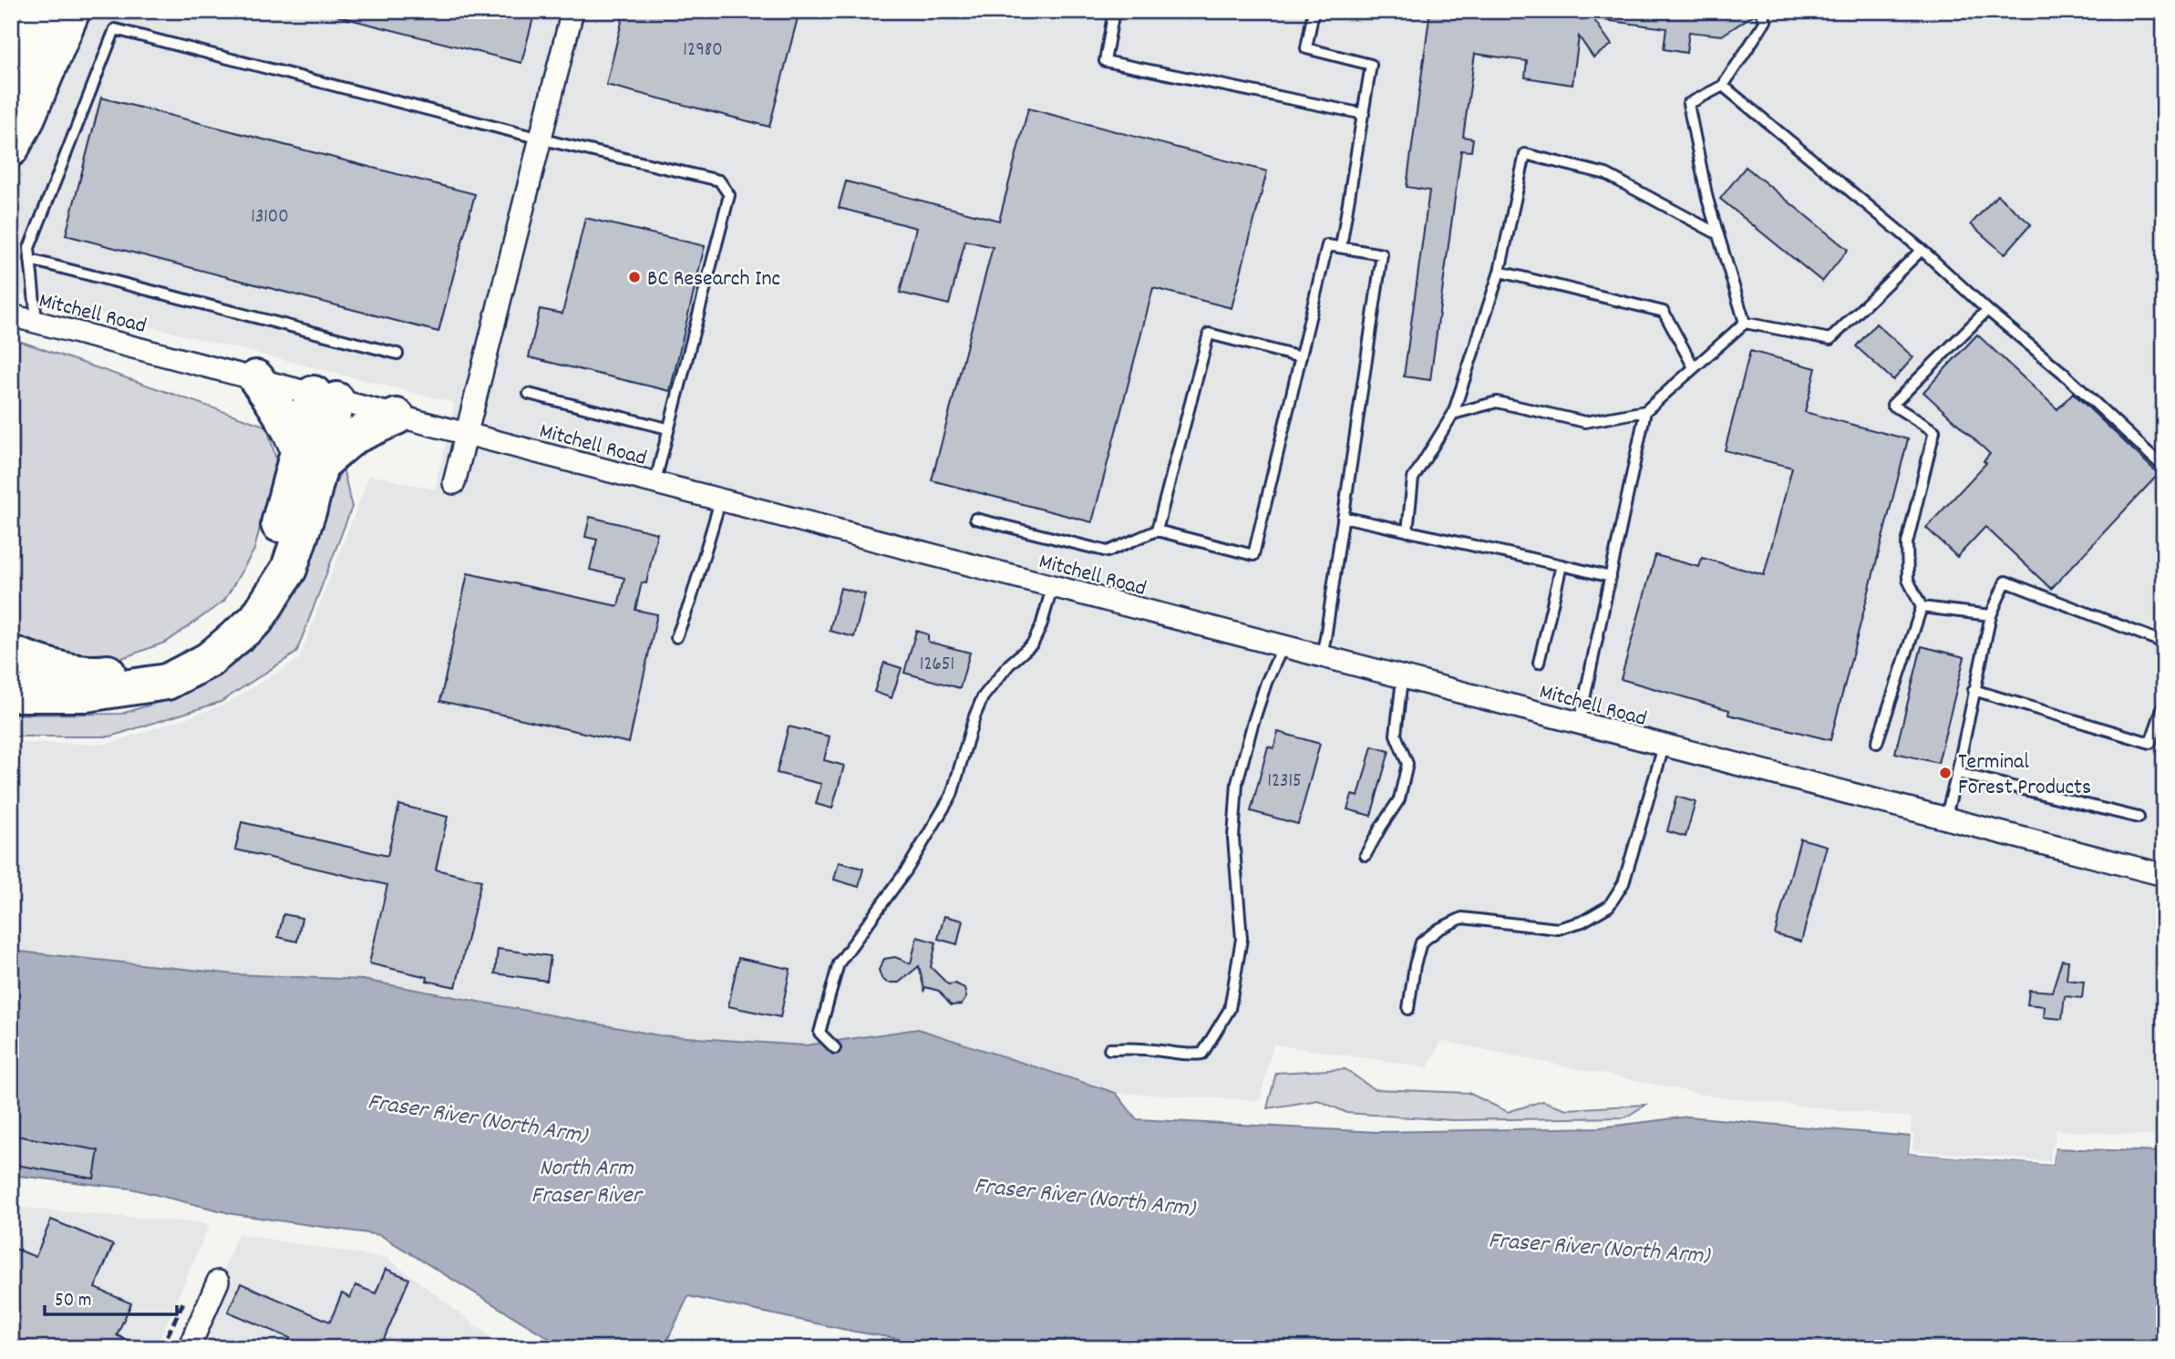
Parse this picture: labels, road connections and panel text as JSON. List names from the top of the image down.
{
  "streets": {
    "street": ["Mitchell Road"]
  },
  "water": ["Fraser River (North Arm)", "North Arm Fraser River"],
  "places": ["BC Research Inc", "Terminal Forest Products"],
  "house_numbers": [
    "12980",
    "13100",
    "12651",
    "12315"
  ],
  "scale_bar": "50 m"
}
